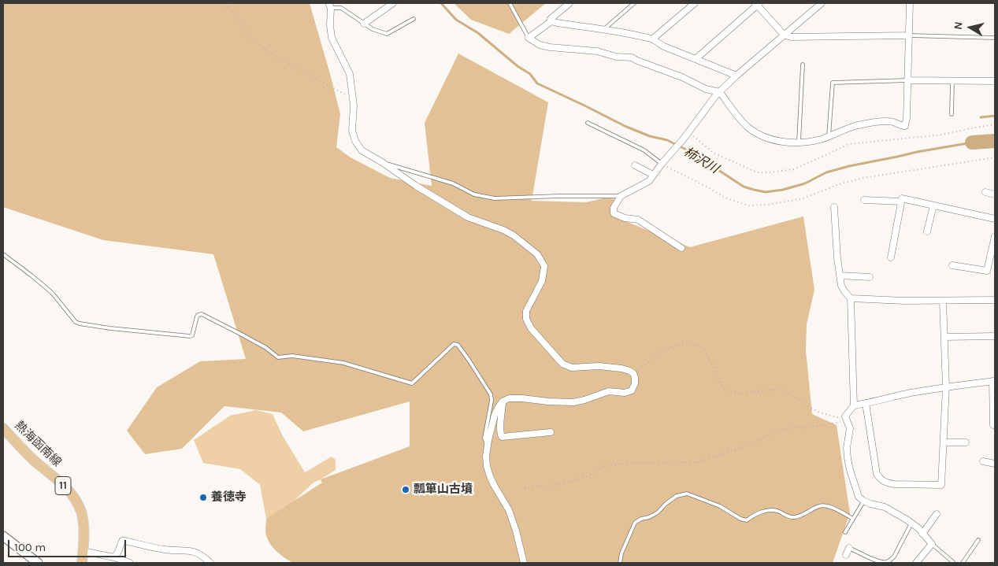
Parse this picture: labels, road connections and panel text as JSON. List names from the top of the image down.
{
  "streets": {
    "main road": ["熱海函南線", "11"]
  },
  "water": ["柿沢川"],
  "places": ["瓢箪山古墳", "養徳寺"],
  "scale_bar": "100 m",
  "north": "left"
}
